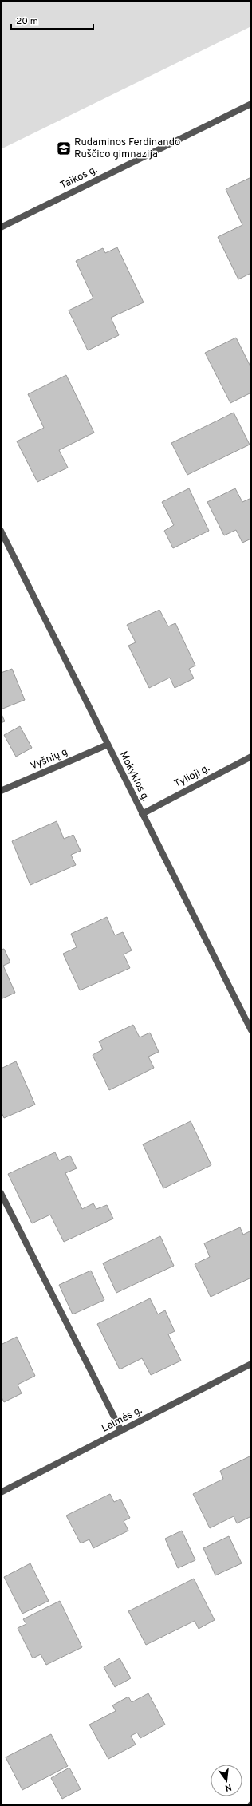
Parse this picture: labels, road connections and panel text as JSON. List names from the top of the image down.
{
  "streets": {
    "street": [
      "Taikos g.",
      "Vyšnių g.",
      "Mokyklos g.",
      "Tylioji g.",
      "Laimės g."
    ]
  },
  "crossings": [
    ["Vyšnių g.", "Mokyklos g."],
    ["Mokyklos g.", "Tylioji g."]
  ],
  "places": {
    "school or university": ["Rudaminos Ferdinando Ruščico gimnazija"]
  },
  "scale_bar": "20 m",
  "north": "bottom"
}
